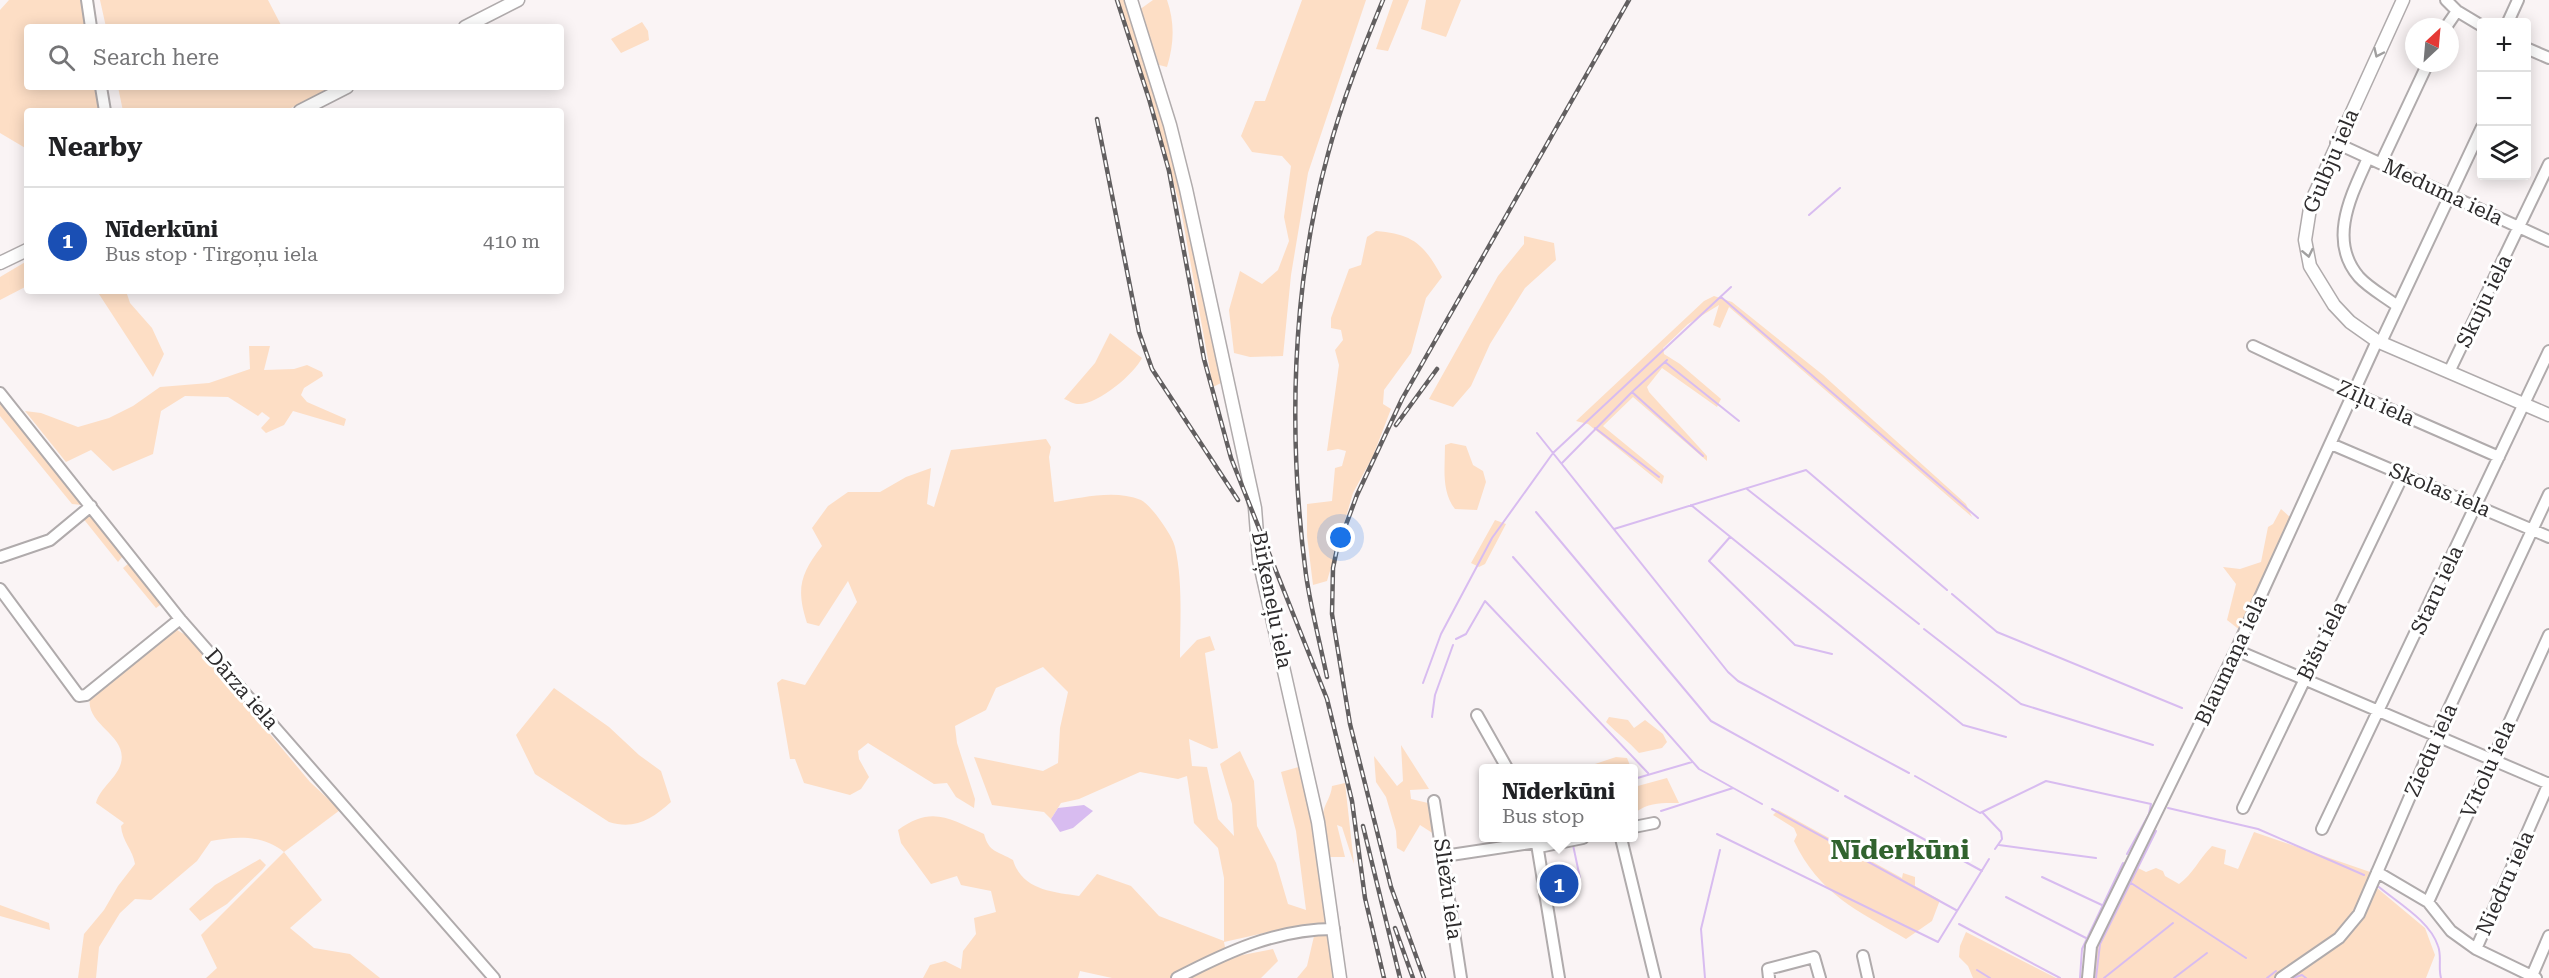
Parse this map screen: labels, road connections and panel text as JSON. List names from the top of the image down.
{
  "streets": {
    "main road": ["Gulbju iela", "Birķeneļu iela"],
    "street": [
      "Meduma iela",
      "Skuju iela",
      "Zīļu iela",
      "Skolas iela",
      "Staru iela",
      "Bišu iela",
      "Blaumaņa iela",
      "Dārza iela",
      "Ziedu iela",
      "Vītolu iela",
      "Niedru iela",
      "Sliežu iela"
    ]
  },
  "crossings": [
    ["Gulbju iela", "Meduma iela"],
    ["Gulbju iela", "Skuju iela"],
    ["Gulbju iela", "Staru iela"],
    ["Gulbju iela", "Blaumaņa iela"],
    ["Meduma iela", "Skuju iela"],
    ["Meduma iela", "Blaumaņa iela"],
    ["Zīļu iela", "Staru iela"],
    ["Zīļu iela", "Blaumaņa iela"],
    ["Skolas iela", "Staru iela"],
    ["Skolas iela", "Bišu iela"],
    ["Skolas iela", "Blaumaņa iela"],
    ["Skolas iela", "Ziedu iela"]
  ],
  "one_way": ["Gulbju iela"],
  "districts": ["Nīderkūni"],
  "north": "top right",
  "page": {
    "map_buttons": ["+", "−"],
    "search": "Search here",
    "heading": "Nearby",
    "list": [
      {
        "mark": "1",
        "name": "Nīderkūni",
        "note": "Bus stop · Tirgoņu iela",
        "value": "410 m"
      }
    ],
    "popup": ["Nīderkūni", "Bus stop"],
    "pins": "1"
  }
}
